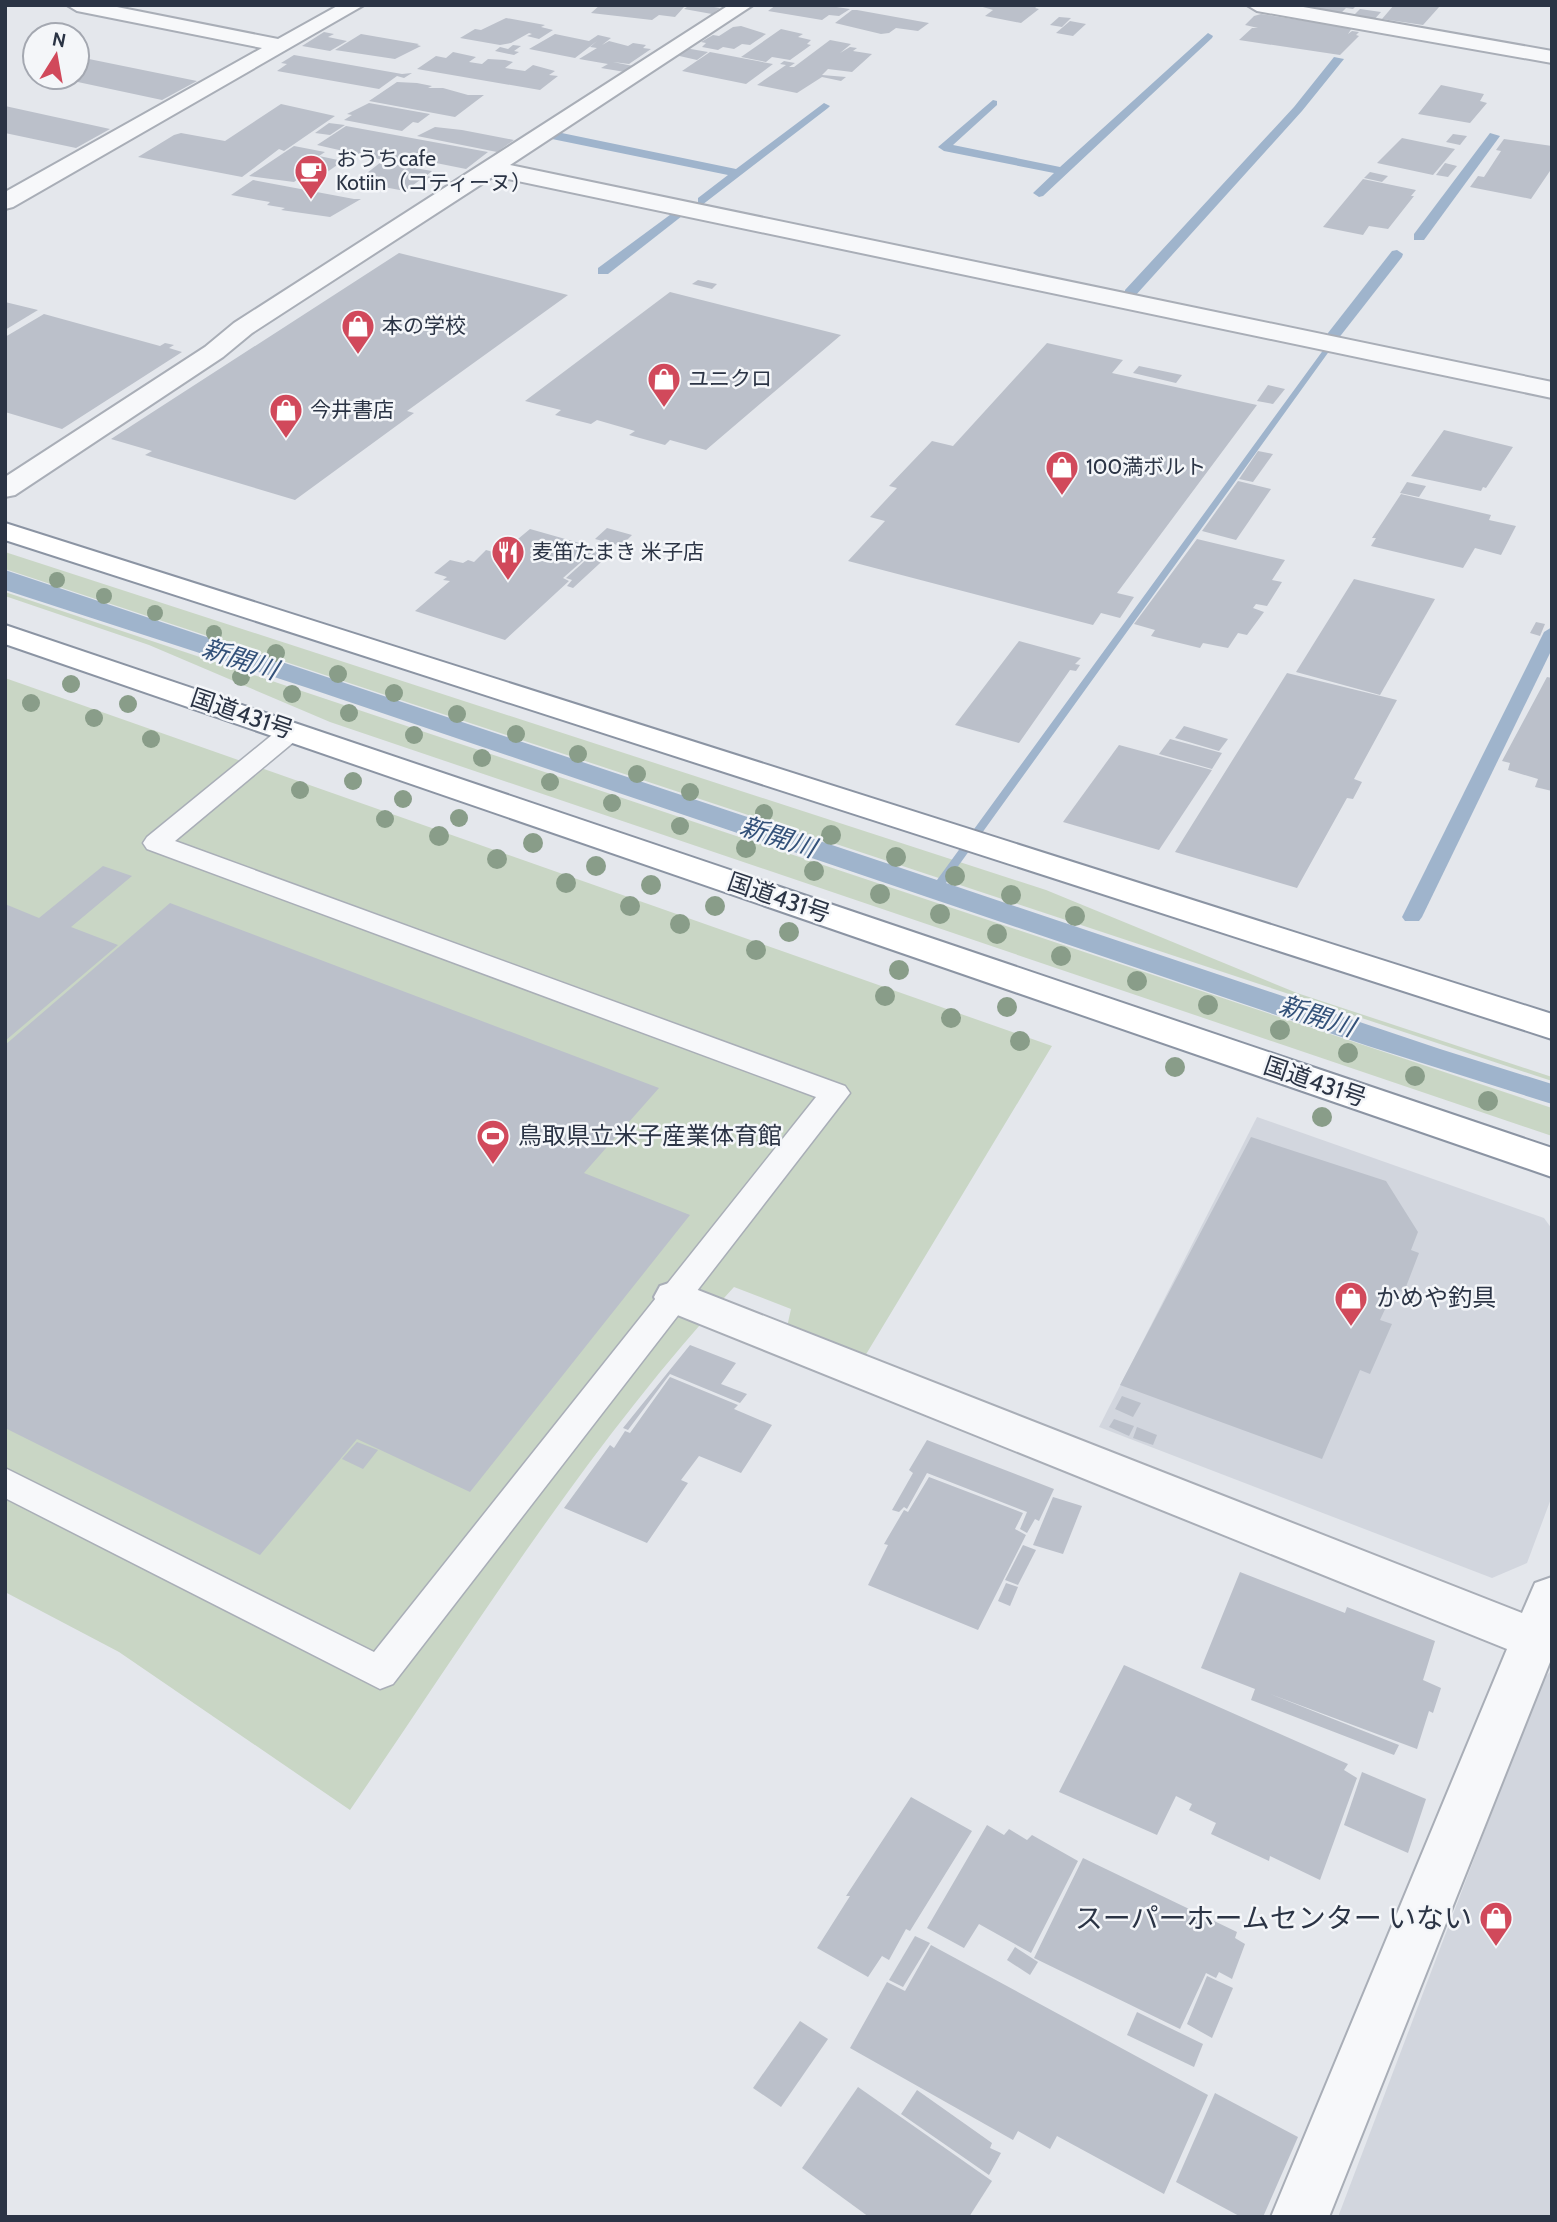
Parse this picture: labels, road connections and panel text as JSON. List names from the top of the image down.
{
  "streets": {
    "highway": ["国道431号"]
  },
  "water": ["新開川"],
  "places": {
    "cafe": ["おうちcafe Kotiin（コティーヌ）"],
    "shop": [
      "本の学校",
      "ユニクロ",
      "今井書店",
      "100満ボルト",
      "かめや釣具",
      "スーパーホームセンター いない"
    ],
    "restaurant": ["麦笛たまき 米子店"],
    "sports": ["鳥取県立米子産業体育館"]
  },
  "north": "top"
}
